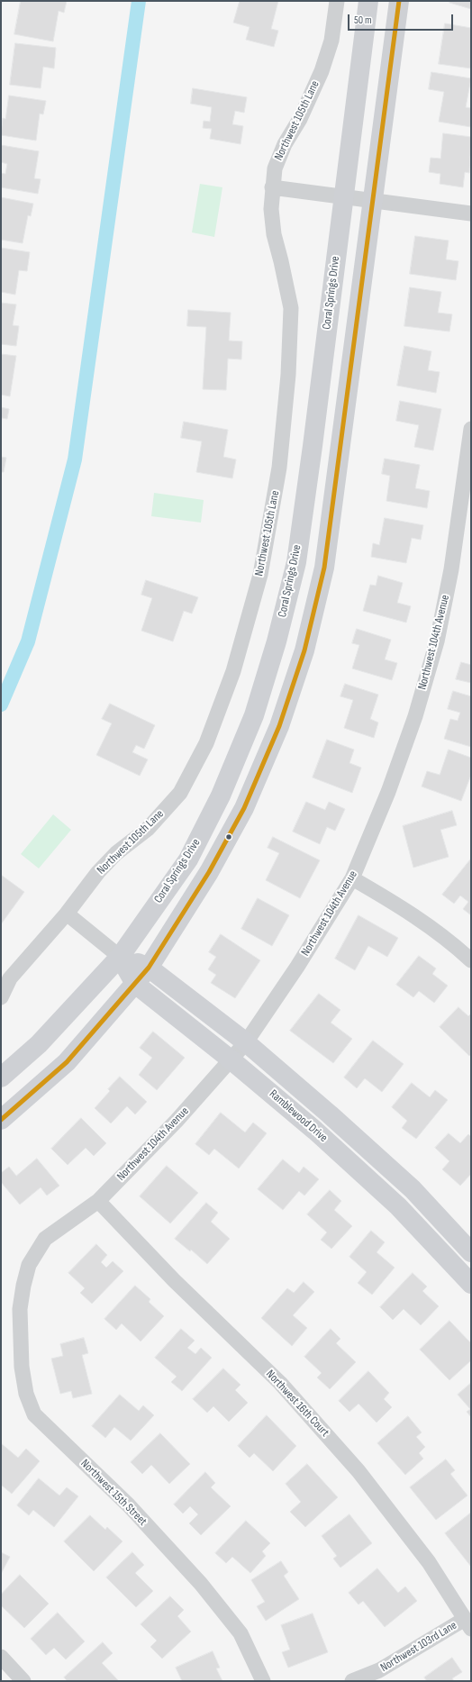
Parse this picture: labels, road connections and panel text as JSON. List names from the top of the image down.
{
  "streets": {
    "main road": ["Coral Springs Drive", "Ramblewood Drive"],
    "street": [
      "Northwest 105th Lane",
      "Northwest 104th Avenue",
      "Northwest 16th Court",
      "Northwest 15th Street",
      "Northwest 103rd Lane"
    ]
  },
  "crossings": [
    ["Northwest 105th Lane", "Ramblewood Drive"],
    ["Coral Springs Drive", "Ramblewood Drive"],
    ["Northwest 104th Avenue", "Ramblewood Drive"],
    ["Northwest 104th Avenue", "Northwest 16th Court"],
    ["Northwest 104th Avenue", "Northwest 15th Street"],
    ["Northwest 16th Court", "Northwest 103rd Lane"]
  ],
  "scale_bar": "50 m"
}
